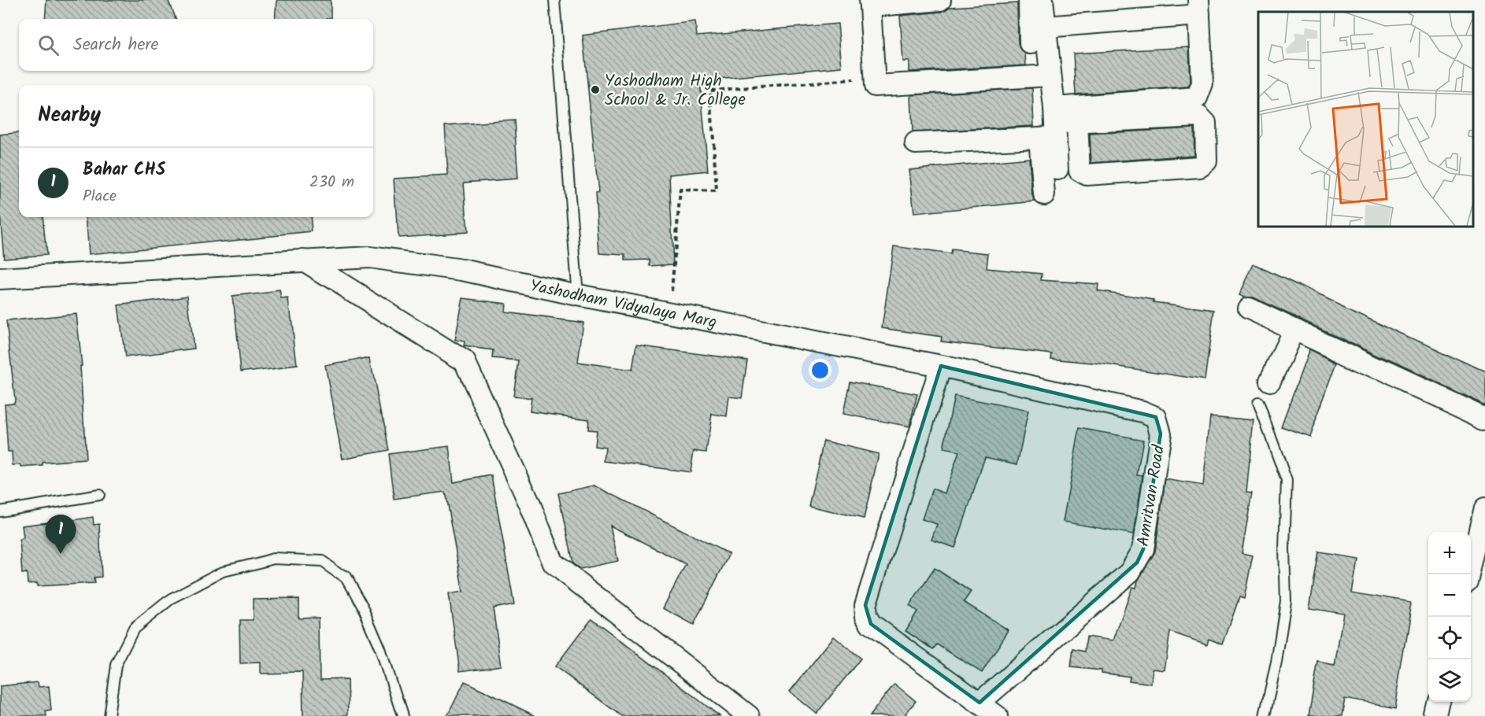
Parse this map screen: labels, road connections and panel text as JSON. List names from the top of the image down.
{
  "streets": {
    "street": ["Yashodham Vidyalaya Marg", "Amritvan Road"]
  },
  "crossings": [
    ["Yashodham Vidyalaya Marg", "Amritvan Road"]
  ],
  "places": ["Yashodham High School & Jr. College"],
  "page": {
    "search": "Search here",
    "heading": "Nearby",
    "list": [
      {
        "mark": "1",
        "name": "Bahar CHS",
        "note": "Place",
        "value": "230 m"
      }
    ],
    "pins": "1",
    "map_buttons": ["+", "−"]
  }
}
